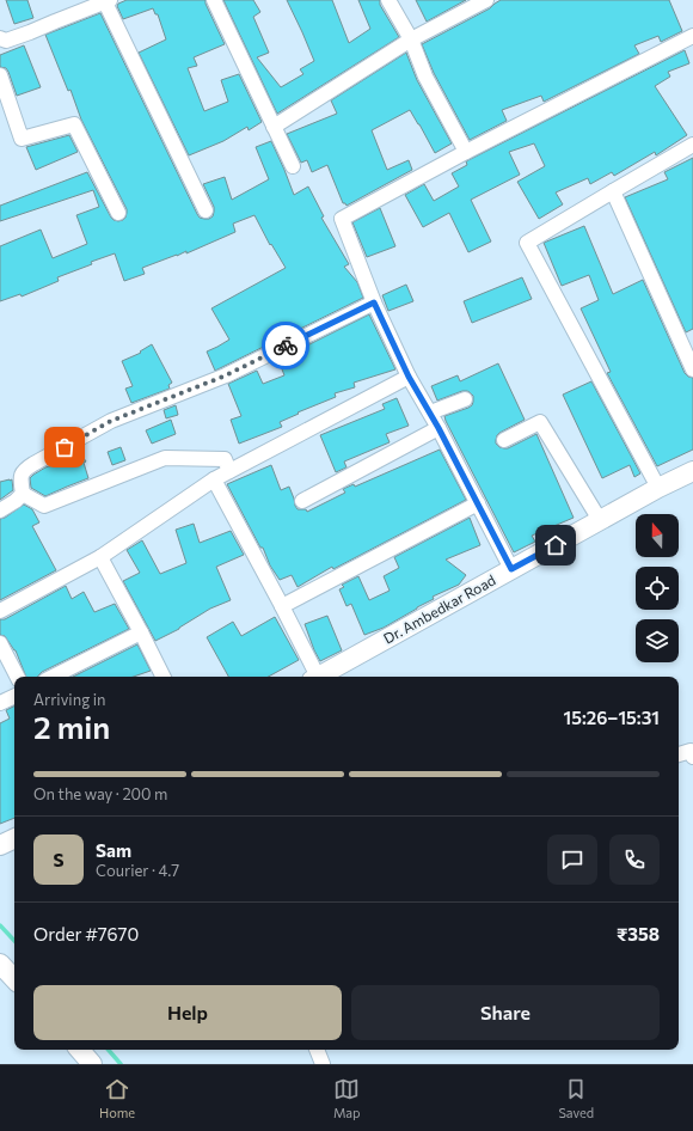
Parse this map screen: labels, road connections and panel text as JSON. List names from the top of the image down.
{
  "streets": {
    "street": ["Dr. Ambedkar Road"]
  },
  "north": "top",
  "page": {
    "heading": ["2 min", "Arriving in", "15:26–15:31"],
    "panel": [
      "Sam",
      "Courier · 4.7",
      "Order #7670",
      "₹358"
    ],
    "bar": "On the way · 200 m",
    "round": "S",
    "buttons": ["Help", "Share"],
    "tabs": ["Home", "Map", "Saved"]
  }
}
